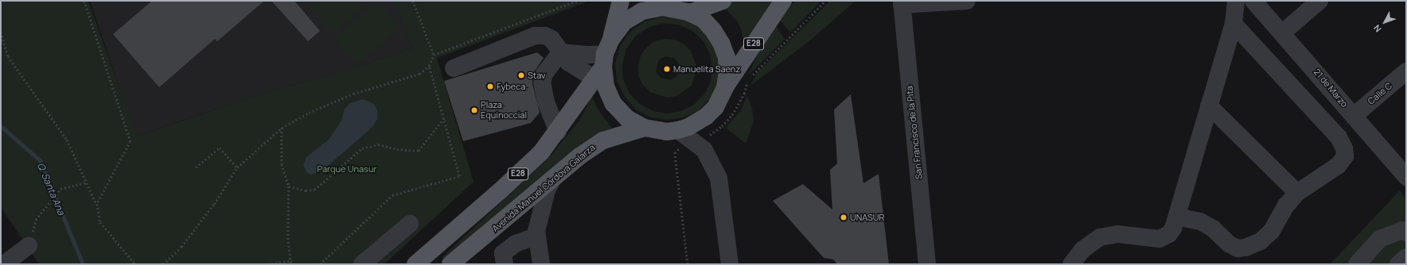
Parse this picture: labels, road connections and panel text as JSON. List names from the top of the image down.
{
  "streets": {
    "main road": ["E28", "Avenida Manuel Córdova Galarza"],
    "street": ["21 de Marzo", "Calle C", "San Francisco de la Pita"]
  },
  "crossings": [
    ["E28", "Avenida Manuel Córdova Galarza"],
    ["21 de Marzo", "Calle C"]
  ],
  "water": ["Q. Santa Ana"],
  "parks": ["Parque Unasur"],
  "places": [
    "Manuelita Saenz",
    "Stav",
    "Fybeca",
    "Plaza Equinoccial",
    "UNASUR"
  ],
  "north": "bottom left"
}
